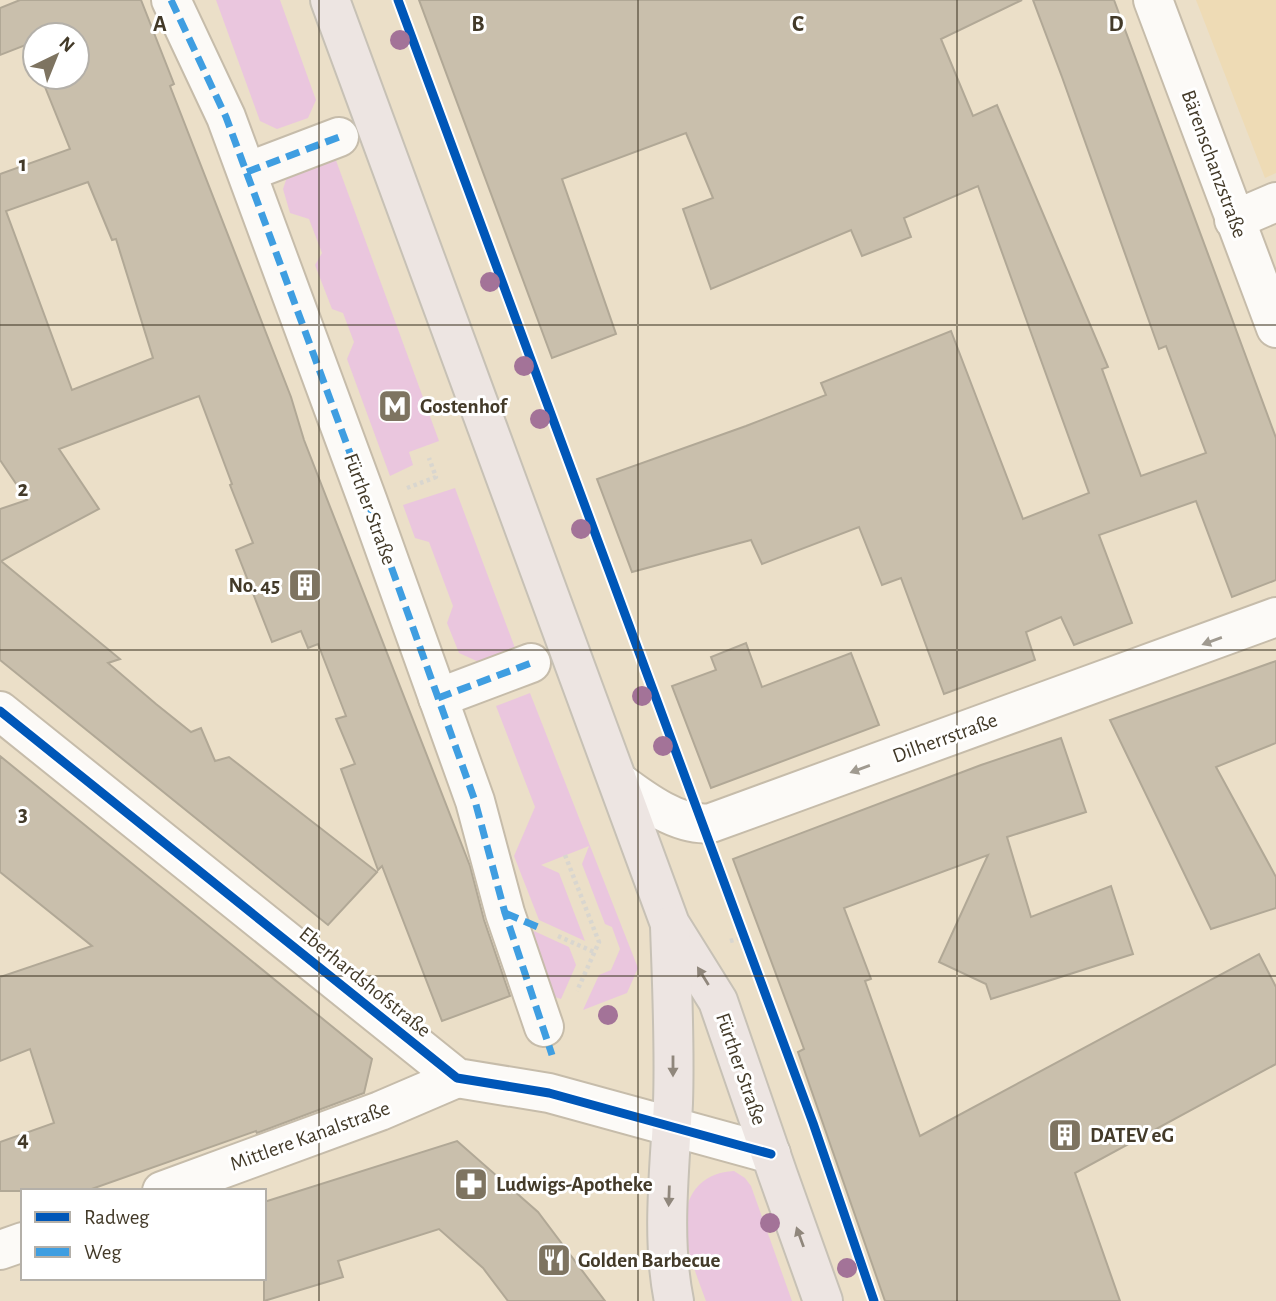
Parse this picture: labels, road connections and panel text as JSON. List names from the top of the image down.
{
  "streets": {
    "main road": ["Fürther Straße"],
    "street": [
      "Bärenschanzstraße",
      "Dilherrstraße",
      "Eberhardshofstraße",
      "Mittlere Kanalstraße"
    ]
  },
  "crossings": [
    ["Fürther Straße", "Dilherrstraße"],
    ["Fürther Straße", "Eberhardshofstraße"],
    ["Eberhardshofstraße", "Mittlere Kanalstraße"]
  ],
  "one_way": ["Dilherrstraße"],
  "places": {
    "metro station": ["Gostenhof"],
    "building": ["No. 45", "DATEV eG"],
    "pharmacy": ["Ludwigs-Apotheke"],
    "restaurant": ["Golden Barbecue"]
  },
  "legend": ["Radweg", "Weg"],
  "north": "top right",
  "grid": {
    "columns": [
      "A",
      "B",
      "C",
      "D"
    ],
    "rows": [
      "1",
      "2",
      "3",
      "4"
    ]
  }
}
